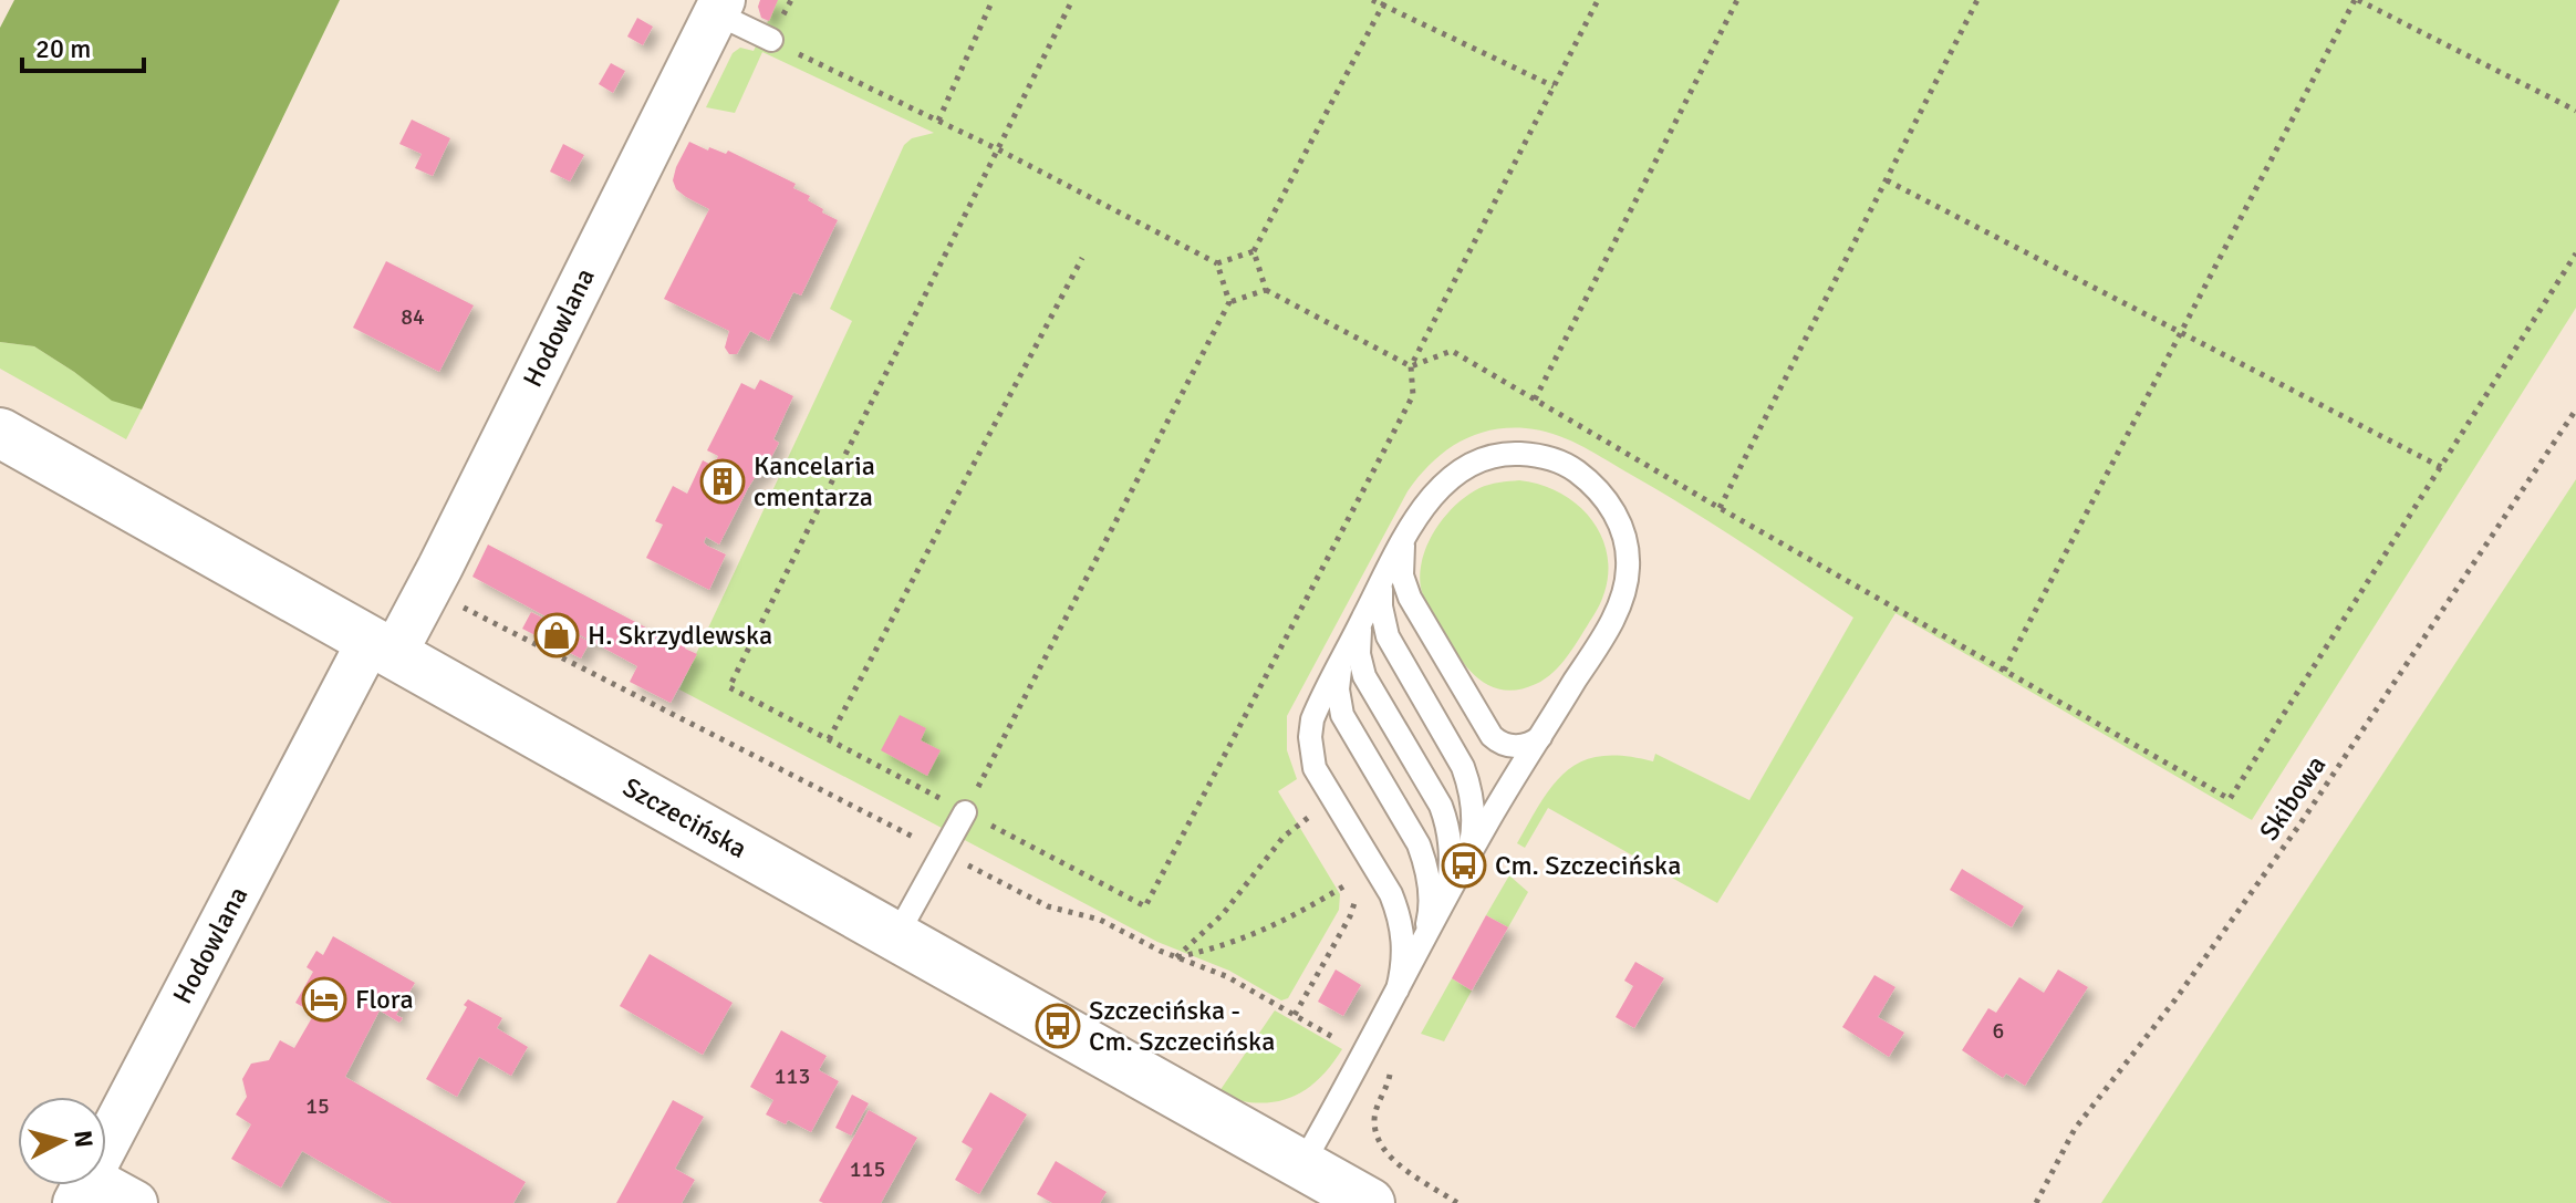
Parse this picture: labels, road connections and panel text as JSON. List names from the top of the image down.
{
  "streets": {
    "main road": ["Szczecińska"],
    "street": ["Hodowlana"],
    "path": ["Skibowa"]
  },
  "crossings": [
    ["Hodowlana", "Szczecińska"]
  ],
  "places": {
    "building": ["Kancelaria cmentarza"],
    "shop": ["H. Skrzydlewska"],
    "bus stop": ["Cm. Szczecińska", "Szczecińska - Cm. Szczecińska"],
    "hotel": ["Flora"]
  },
  "house_numbers": [
    "84",
    "6",
    "113",
    "15",
    "115"
  ],
  "scale_bar": "20 m",
  "north": "right"
}
